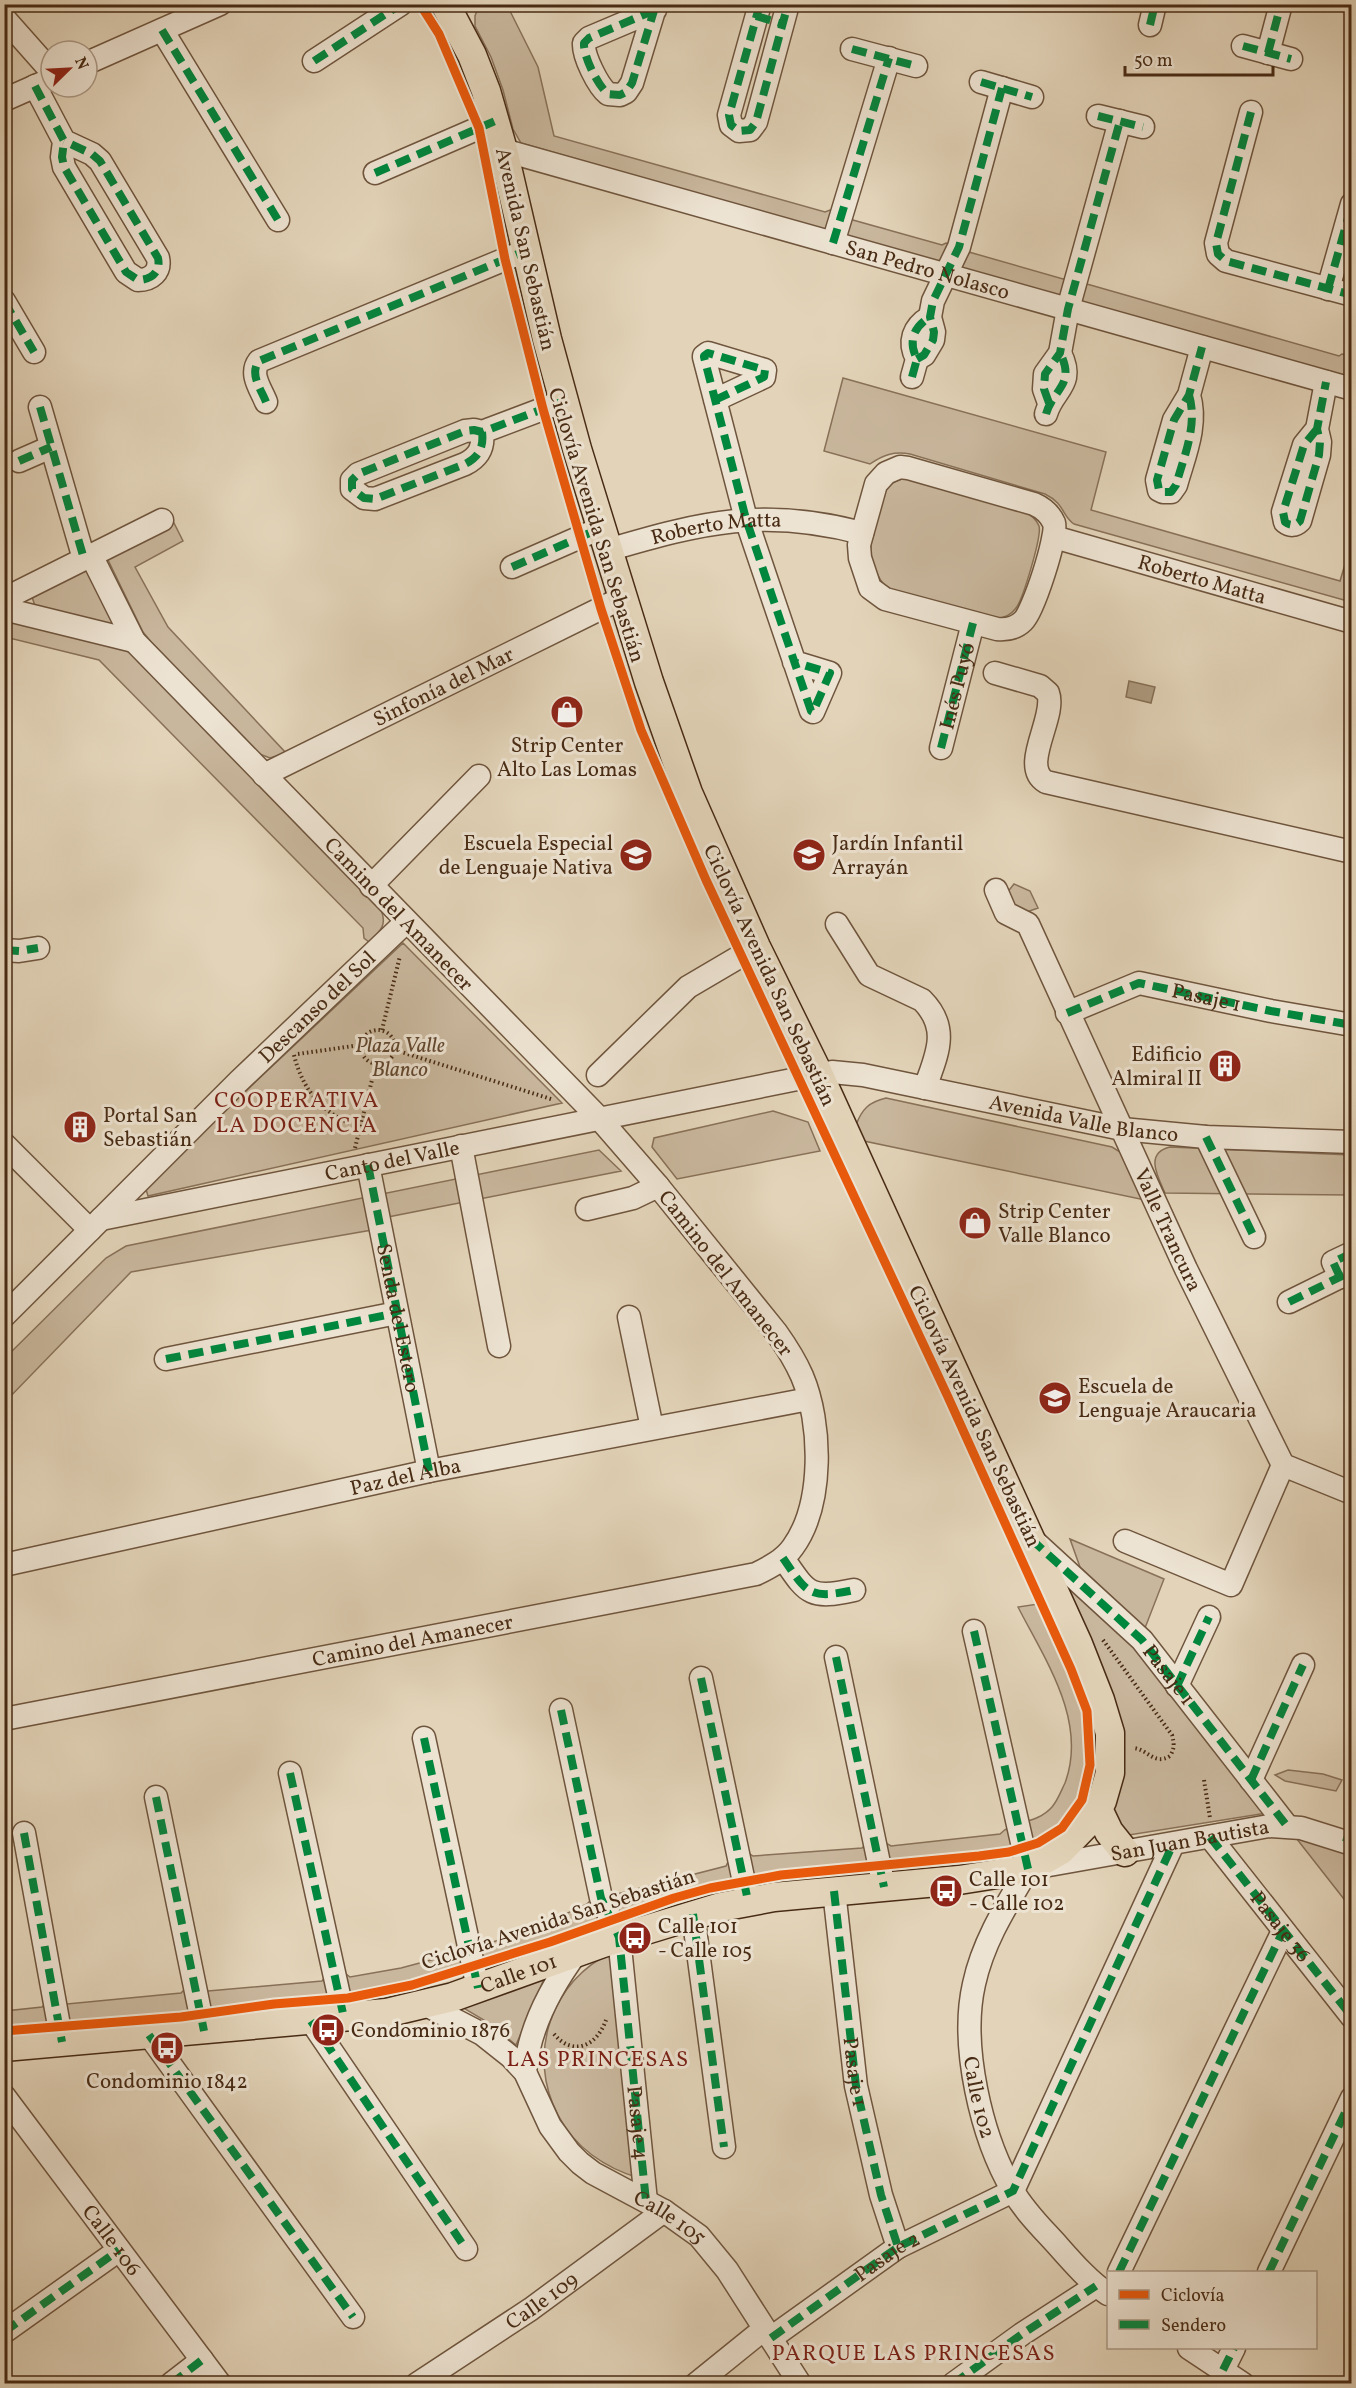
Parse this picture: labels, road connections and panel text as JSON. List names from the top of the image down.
{
  "streets": {
    "main road": ["Avenida San Sebastián", "Calle 101"],
    "street": [
      "San Pedro Nolasco",
      "Roberto Matta",
      "Inés Puyó",
      "Sinfonía del Mar",
      "Camino del Amanecer",
      "Pasaje 1",
      "Descanso del Sol",
      "Avenida Valle Blanco",
      "Canto del Valle",
      "Valle Trancura",
      "Senda del Estero",
      "Paz del Alba",
      "San Juan Bautista",
      "Pasaje 36",
      "Calle 102",
      "Pasaje 4",
      "Calle 105",
      "Calle 106",
      "Pasaje 2",
      "Calle 109"
    ],
    "cycle path": ["Ciclovía Avenida San Sebastián"]
  },
  "crossings": [
    ["Avenida San Sebastián", "San Pedro Nolasco"],
    ["Avenida San Sebastián", "Roberto Matta"],
    ["Avenida San Sebastián", "Sinfonía del Mar"],
    ["Avenida San Sebastián", "Pasaje 1"],
    ["Avenida San Sebastián", "Avenida Valle Blanco"],
    ["Avenida San Sebastián", "Canto del Valle"],
    ["Avenida San Sebastián", "San Juan Bautista"],
    ["Avenida San Sebastián", "Calle 101"],
    ["Avenida San Sebastián", "Calle 102"],
    ["Roberto Matta", "Inés Puyó"],
    ["Sinfonía del Mar", "Camino del Amanecer"],
    ["Camino del Amanecer", "Descanso del Sol"],
    ["Camino del Amanecer", "Canto del Valle"],
    ["Camino del Amanecer", "Paz del Alba"],
    ["Pasaje 1", "Valle Trancura"],
    ["Pasaje 1", "San Juan Bautista"],
    ["Pasaje 1", "Calle 101"],
    ["Pasaje 1", "Pasaje 2"],
    ["Descanso del Sol", "Canto del Valle"],
    ["Avenida Valle Blanco", "Canto del Valle"],
    ["Avenida Valle Blanco", "Valle Trancura"],
    ["Canto del Valle", "Senda del Estero"],
    ["Senda del Estero", "Paz del Alba"],
    ["San Juan Bautista", "Pasaje 36"],
    ["San Juan Bautista", "Calle 101"],
    ["San Juan Bautista", "Calle 102"],
    ["Calle 101", "Calle 102"],
    ["Calle 101", "Pasaje 4"],
    ["Calle 101", "Calle 105"],
    ["Calle 102", "Pasaje 2"],
    ["Pasaje 4", "Calle 105"],
    ["Pasaje 4", "Calle 109"],
    ["Calle 105", "Pasaje 2"],
    ["Calle 105", "Calle 109"]
  ],
  "districts": ["COOPERATIVA LA DOCENCIA", "LAS PRINCESAS", "PARQUE LAS PRINCESAS"],
  "parks": ["Plaza Valle Blanco"],
  "places": {
    "shop": ["Strip Center Alto Las Lomas", "Strip Center Valle Blanco"],
    "school or university": ["Escuela Especial de Lenguaje Nativa", "Jardín Infantil Arrayán", "Escuela de Lenguaje Araucaria"],
    "building": ["Edificio Almiral II", "Portal San Sebastián"],
    "bus stop": [
      "Calle 101 - Calle 102",
      "Calle 101 - Calle 105",
      "Condominio 1876",
      "Condominio 1842"
    ]
  },
  "legend": ["Ciclovía", "Sendero"],
  "scale_bar": "50 m",
  "north": "top right"
}
